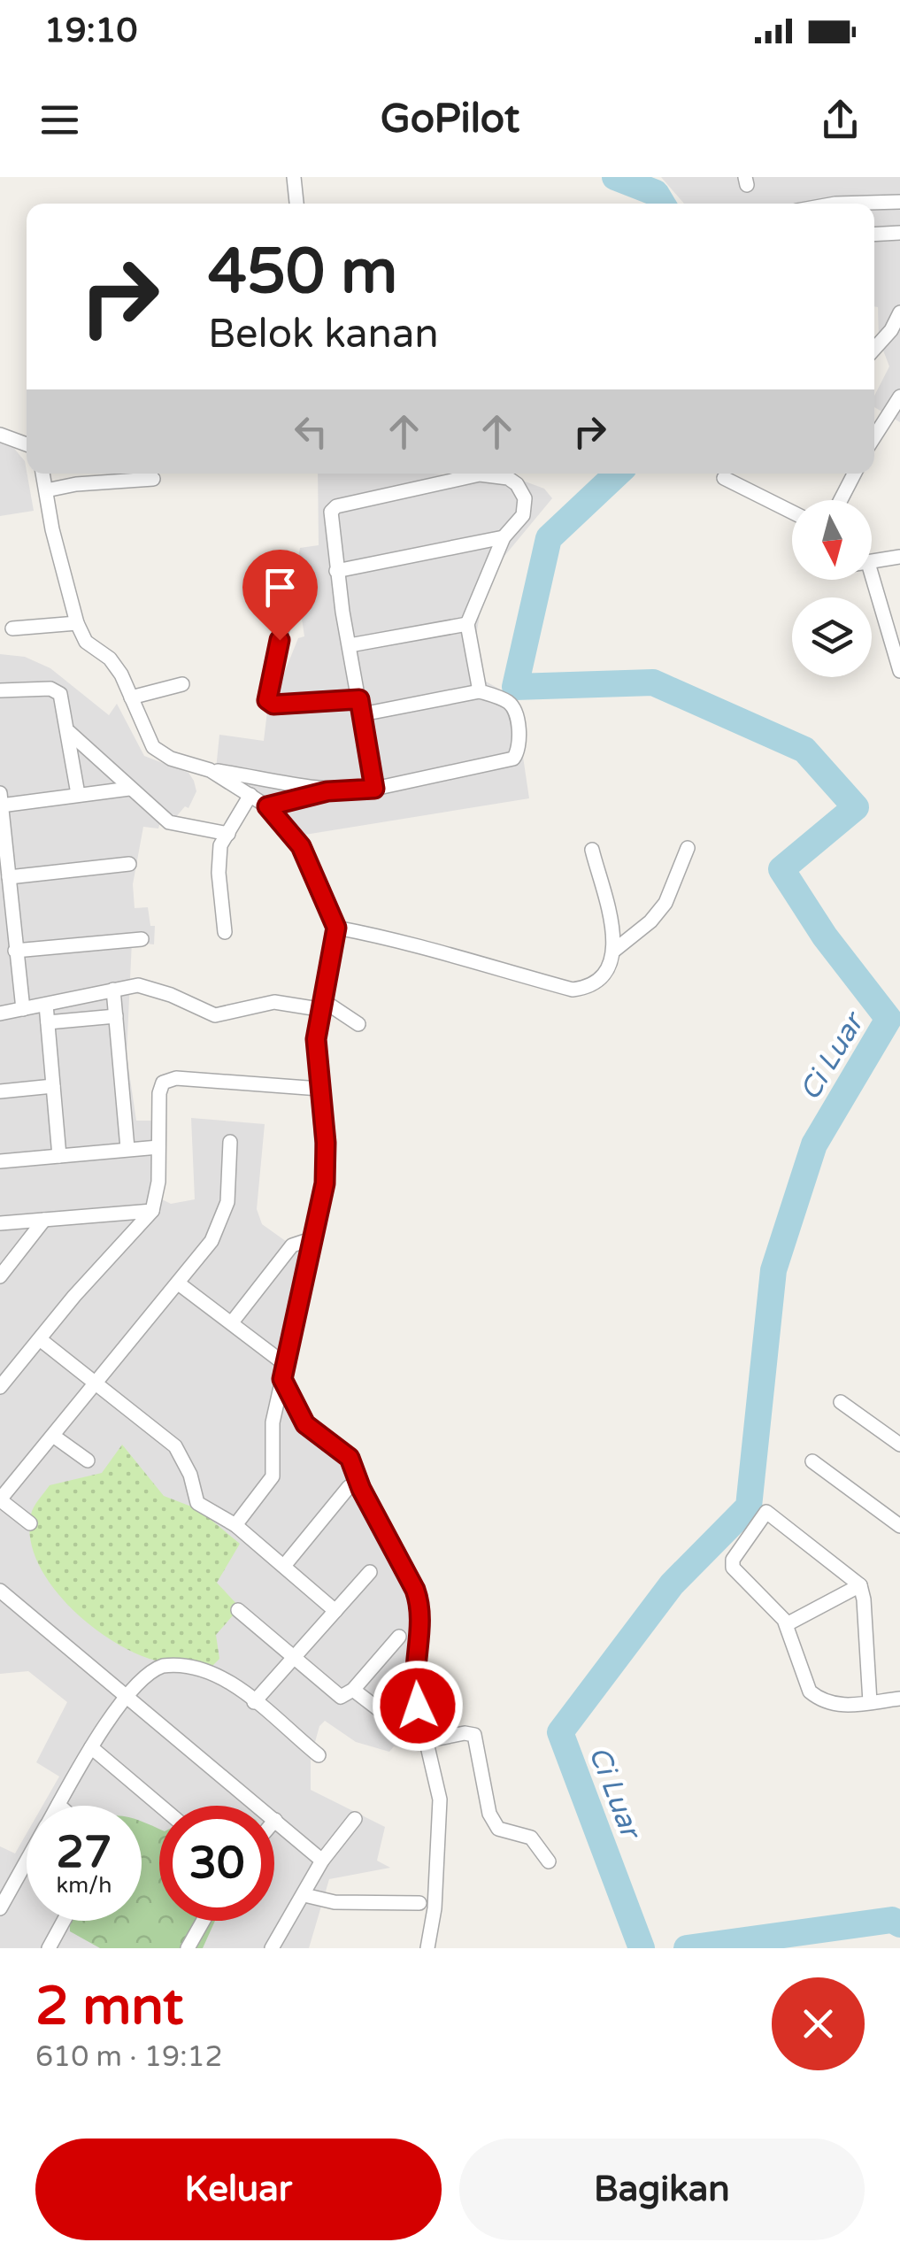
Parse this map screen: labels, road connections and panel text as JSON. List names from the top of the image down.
{
  "water": ["Ci Luar"],
  "north": "bottom",
  "page": {
    "status": "19:10",
    "header": "GoPilot",
    "turn": ["450 m", "Belok kanan"],
    "speed": "27 km/h",
    "limit": "30",
    "heading": ["2 mnt", "610 m · 19:12"],
    "buttons": ["Keluar", "Bagikan"]
  }
}
